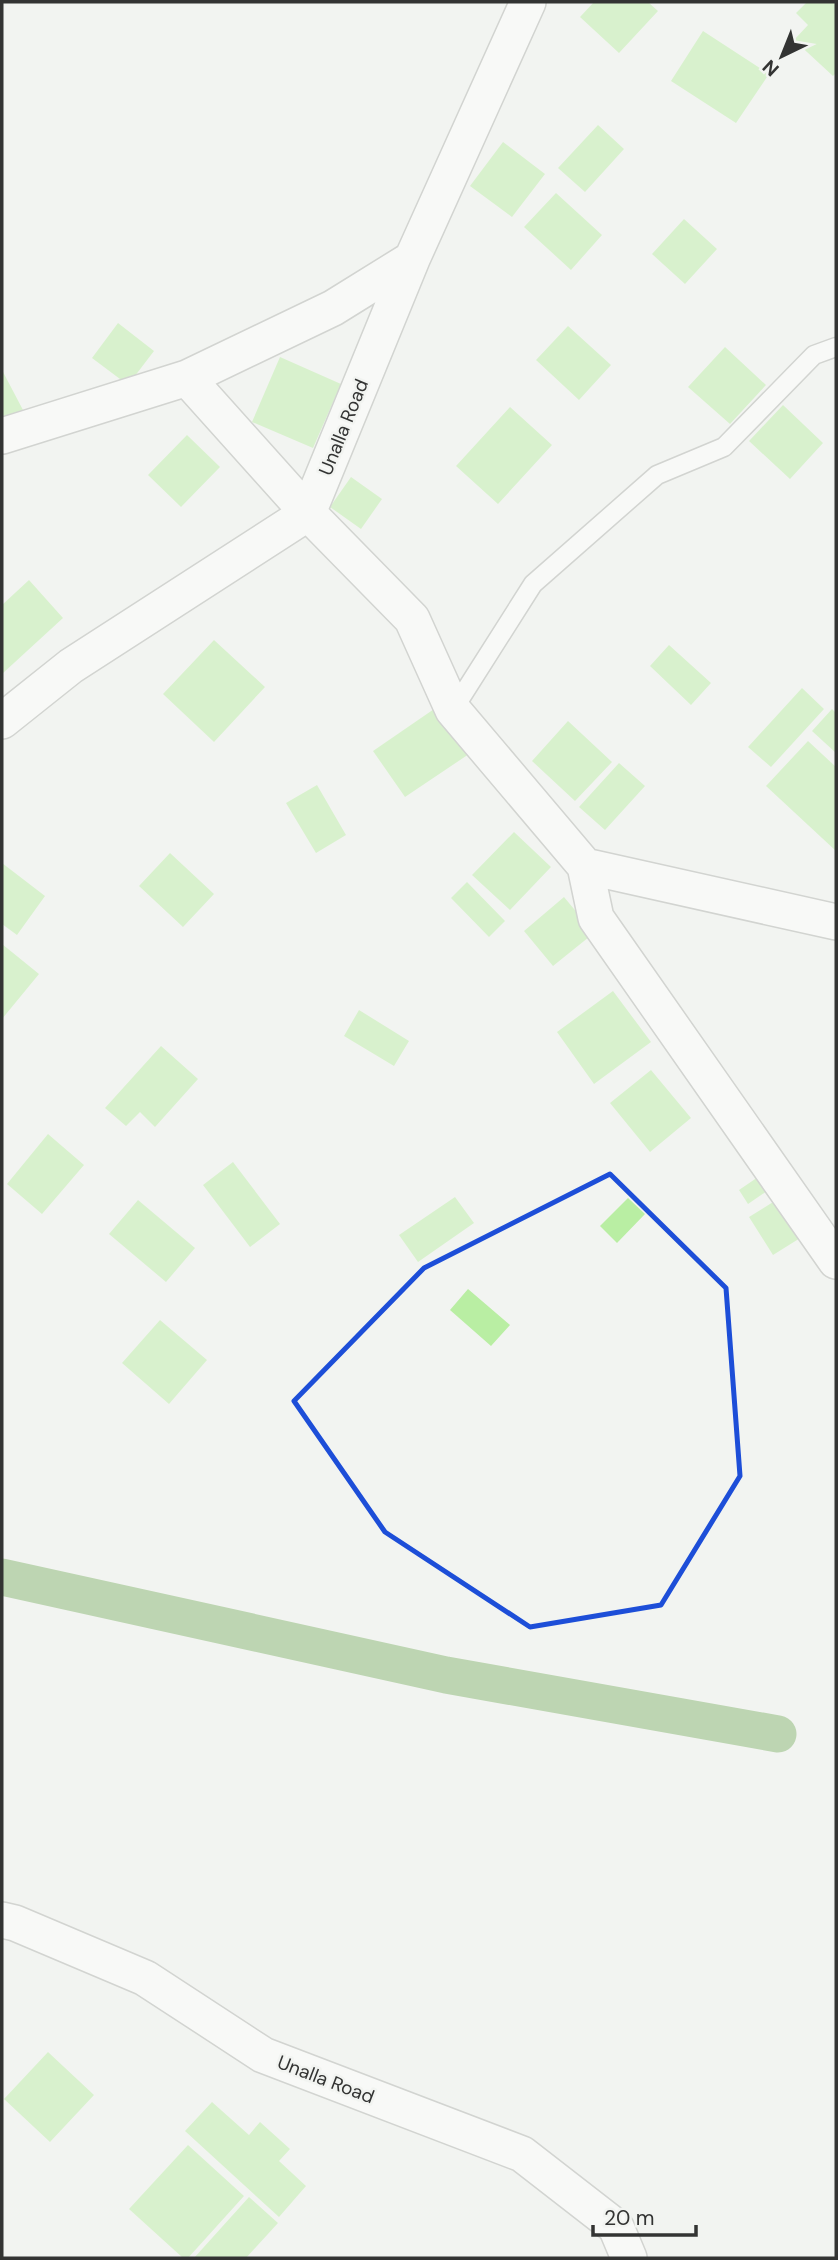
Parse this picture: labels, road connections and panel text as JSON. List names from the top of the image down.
{
  "streets": {
    "street": ["Unalla Road"]
  },
  "scale_bar": "20 m",
  "north": "bottom left"
}
